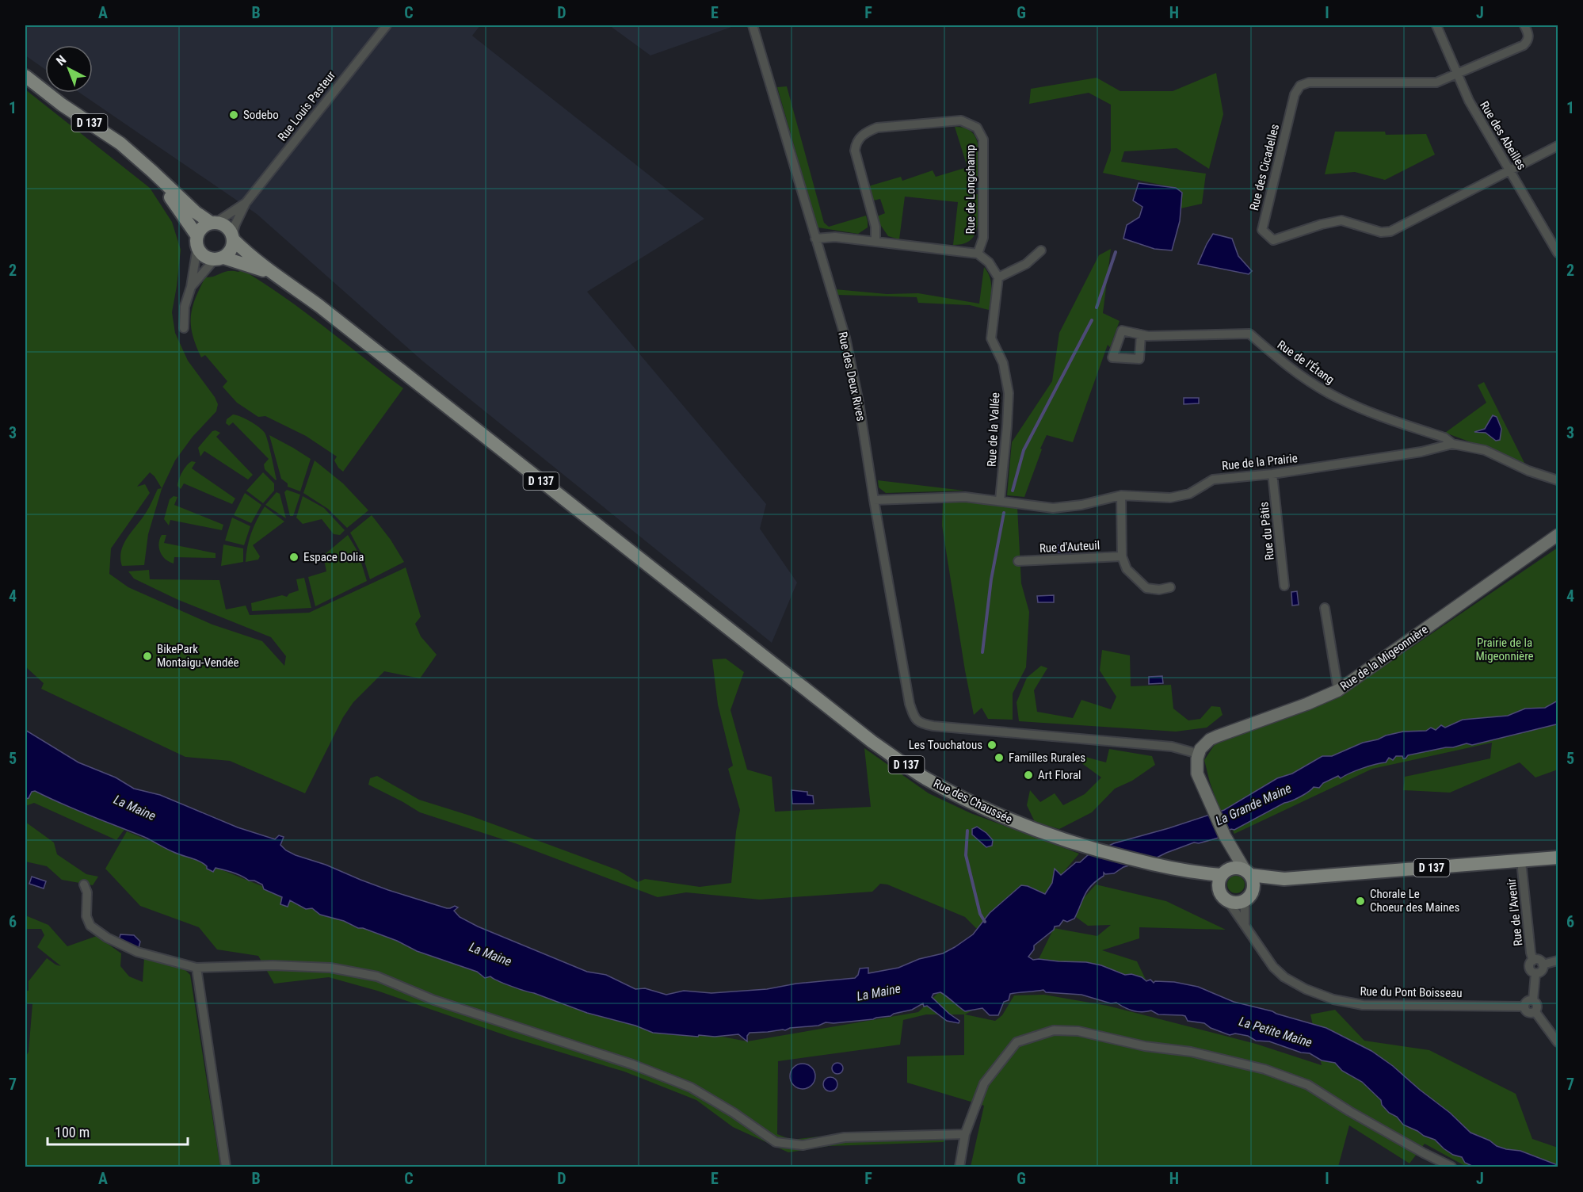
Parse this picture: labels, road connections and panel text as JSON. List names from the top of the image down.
{
  "streets": {
    "main road": ["D 137", "Rue des Chaussée"],
    "street": [
      "Rue Louis Pasteur",
      "Rue des Abeilles",
      "Rue des Cicadelles",
      "Rue de Longchamp",
      "Rue de l'Étang",
      "Rue des Deux Rives",
      "Rue de la Vallée",
      "Rue de la Prairie",
      "Rue du Pâtis",
      "Rue d'Auteuil",
      "Rue de la Migeonnière",
      "Rue de l'Avenir",
      "Rue du Pont Boisseau"
    ]
  },
  "crossings": [
    ["Rue Louis Pasteur", "D 137"],
    ["D 137", "Rue des Chaussée"],
    ["D 137", "Rue de l'Avenir"],
    ["D 137", "Rue du Pont Boisseau"],
    ["Rue des Abeilles", "Rue des Cicadelles"],
    ["Rue de l'Étang", "Rue de la Prairie"],
    ["Rue des Deux Rives", "Rue de la Prairie"],
    ["Rue des Deux Rives", "Rue de la Migeonnière"],
    ["Rue de la Vallée", "Rue de la Prairie"],
    ["Rue de la Prairie", "Rue du Pâtis"],
    ["Rue des Chaussée", "Rue du Pont Boisseau"]
  ],
  "water": ["La Grande Maine", "La Maine", "La Petite Maine"],
  "parks": ["Prairie de la Migeonnière"],
  "places": [
    "Sodebo",
    "Espace Dolia",
    "BikePark Montaigu-Vendée",
    "Les Touchatous",
    "Familles Rurales",
    "Art Floral",
    "Chorale Le Choeur des Maines"
  ],
  "scale_bar": "100 m",
  "north": "top left",
  "grid": {
    "columns": [
      "A",
      "B",
      "C",
      "D",
      "E",
      "F",
      "G",
      "H",
      "I",
      "J"
    ],
    "rows": [
      "1",
      "2",
      "3",
      "4",
      "5",
      "6",
      "7"
    ]
  }
}
